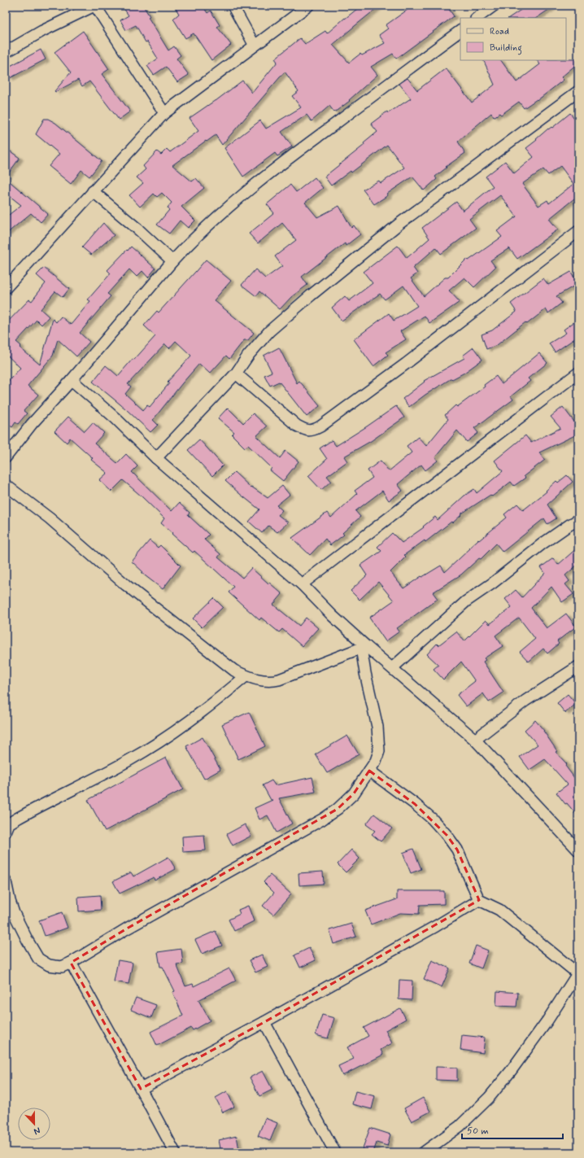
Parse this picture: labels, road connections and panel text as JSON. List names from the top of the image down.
{
  "legend": ["Road", "Building"],
  "scale_bar": "50 m",
  "north": "bottom"
}
